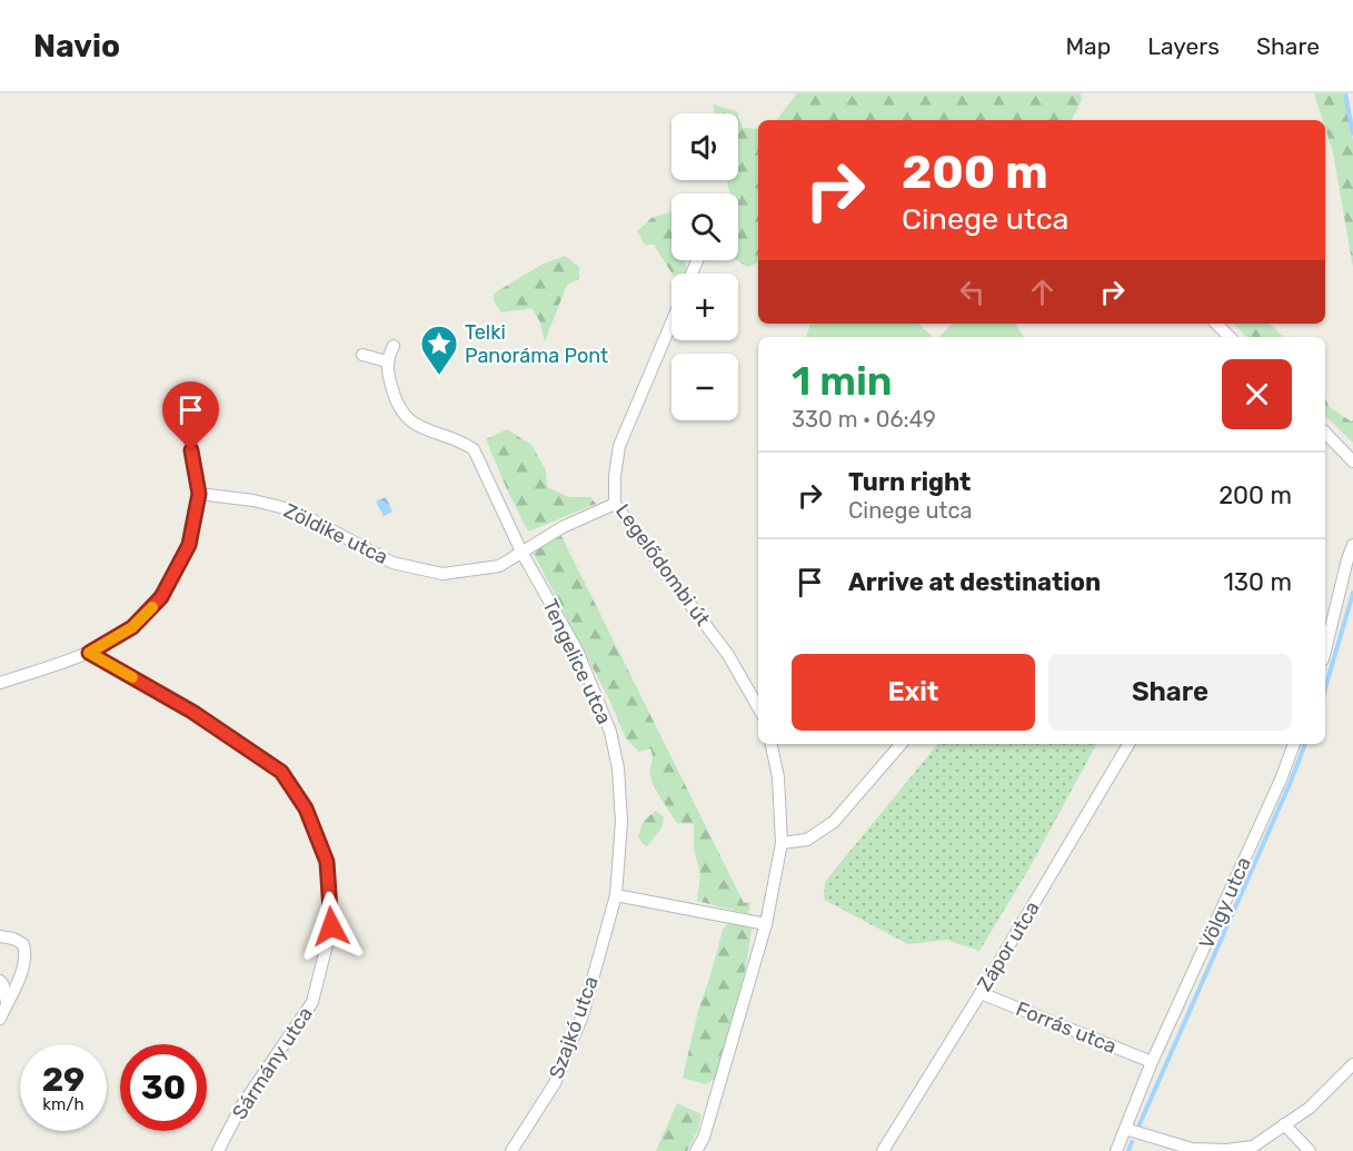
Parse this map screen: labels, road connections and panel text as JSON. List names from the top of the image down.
{
  "streets": {
    "street": [
      "Zöldike utca",
      "Legelődombi út",
      "Tengelice utca",
      "Völgy utca",
      "Zápor utca",
      "Szajkó utca",
      "Forrás utca",
      "Sármány utca"
    ]
  },
  "crossings": [
    ["Zöldike utca", "Legelődombi út"],
    ["Zöldike utca", "Tengelice utca"],
    ["Tengelice utca", "Szajkó utca"],
    ["Völgy utca", "Forrás utca"],
    ["Zápor utca", "Forrás utca"]
  ],
  "places": {
    "place": ["Telki Panoráma Pont"]
  },
  "page": {
    "header": "Navio",
    "nav": ["Map", "Layers", "Share"],
    "map_buttons": ["+", "−"],
    "turn": ["200 m", "Cinege utca"],
    "heading": ["1 min", "330 m · 06:49"],
    "list": [
      {
        "name": "Turn right",
        "note": "Cinege utca",
        "value": "200 m"
      },
      {
        "name": "Arrive at destination",
        "value": "130 m"
      }
    ],
    "buttons": ["Exit", "Share"],
    "speed": "29 km/h",
    "limit": "30"
  }
}
